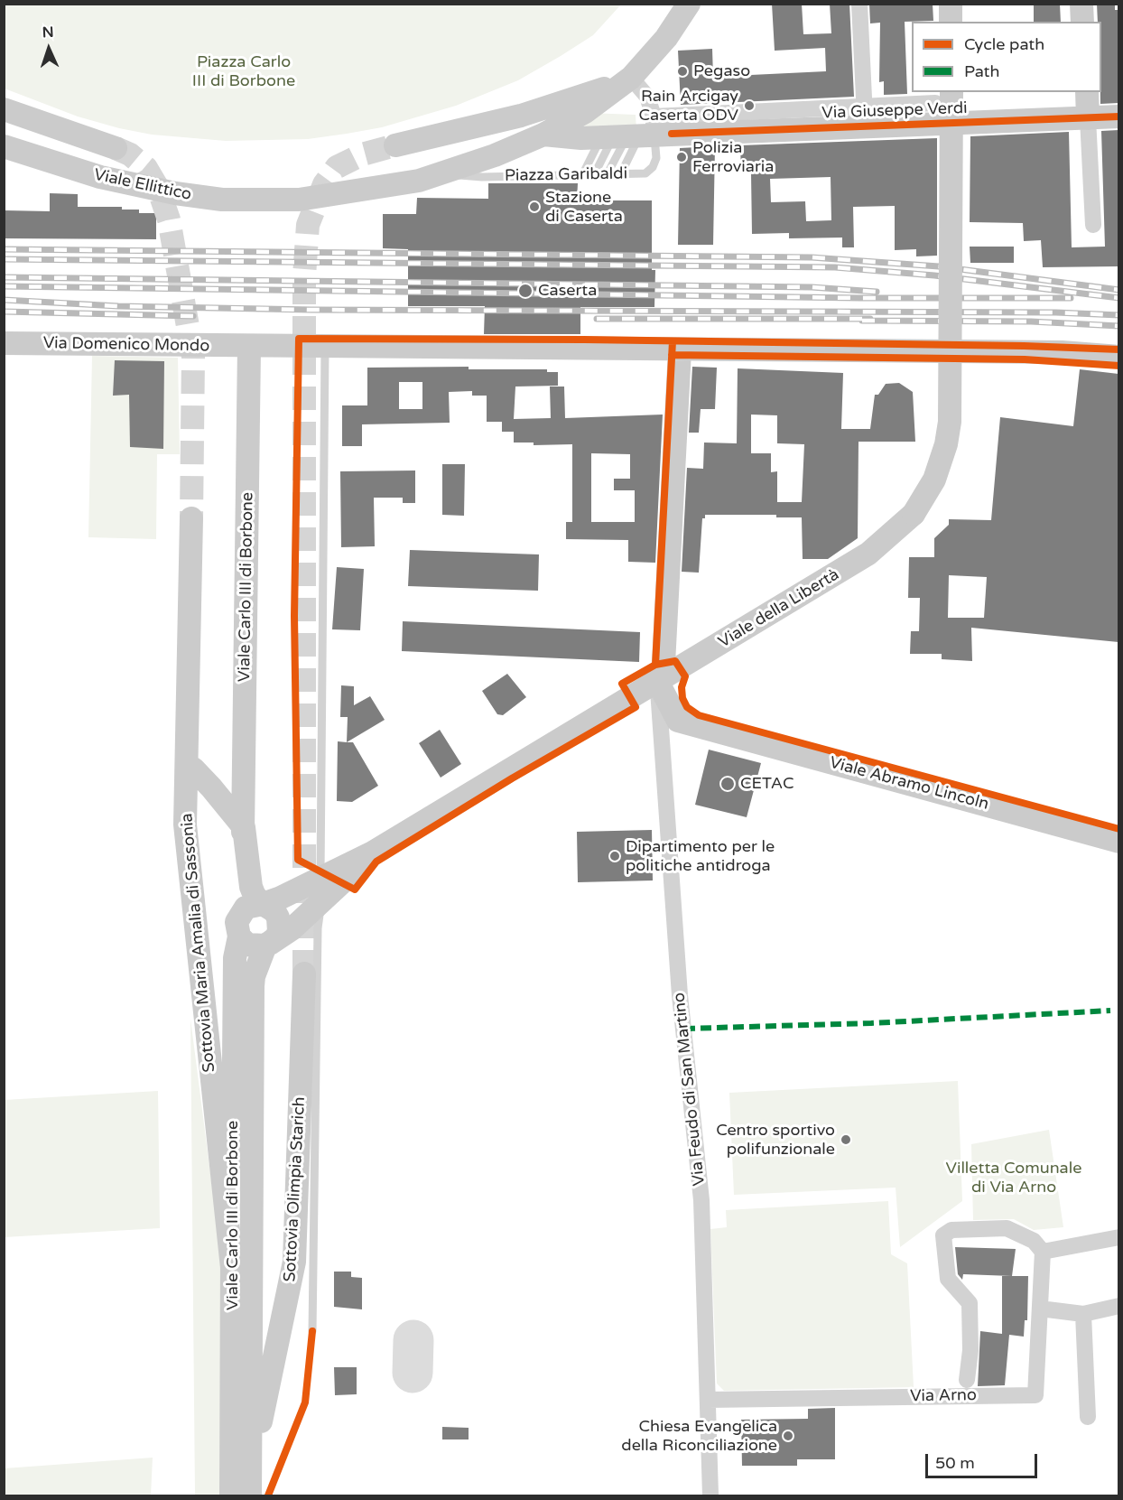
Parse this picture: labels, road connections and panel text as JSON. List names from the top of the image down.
{
  "streets": {
    "street": [
      "Via Giuseppe Verdi",
      "Piazza Garibaldi",
      "Viale Ellittico",
      "Via Domenico Mondo",
      "Viale Carlo III di Borbone",
      "Viale della Libertà",
      "Viale Abramo Lincoln",
      "Sottovia Maria Amalia di Sassonia",
      "Via Feudo di San Martino",
      "Sottovia Olimpia Starich",
      "Via Arno"
    ]
  },
  "crossings": [
    ["Via Giuseppe Verdi", "Piazza Garibaldi"],
    ["Via Giuseppe Verdi", "Viale della Libertà"],
    ["Piazza Garibaldi", "Viale Ellittico"],
    ["Via Domenico Mondo", "Viale Carlo III di Borbone"],
    ["Viale Carlo III di Borbone", "Viale della Libertà"],
    ["Viale Carlo III di Borbone", "Sottovia Maria Amalia di Sassonia"],
    ["Viale Carlo III di Borbone", "Sottovia Olimpia Starich"],
    ["Viale della Libertà", "Viale Abramo Lincoln"],
    ["Viale della Libertà", "Via Feudo di San Martino"],
    ["Viale Abramo Lincoln", "Via Feudo di San Martino"],
    ["Via Feudo di San Martino", "Via Arno"]
  ],
  "parks": ["Piazza Carlo III di Borbone", "Villetta Comunale di Via Arno"],
  "places": [
    "Pegaso",
    "Rain Arcigay Caserta ODV",
    "Polizia Ferroviaria",
    "Stazione di Caserta",
    "Caserta",
    "CETAC",
    "Dipartimento per le politiche antidroga",
    "Centro sportivo polifunzionale",
    "Chiesa Evangelica della Riconciliazione"
  ],
  "legend": ["Cycle path", "Path"],
  "scale_bar": "50 m",
  "north": "top"
}
